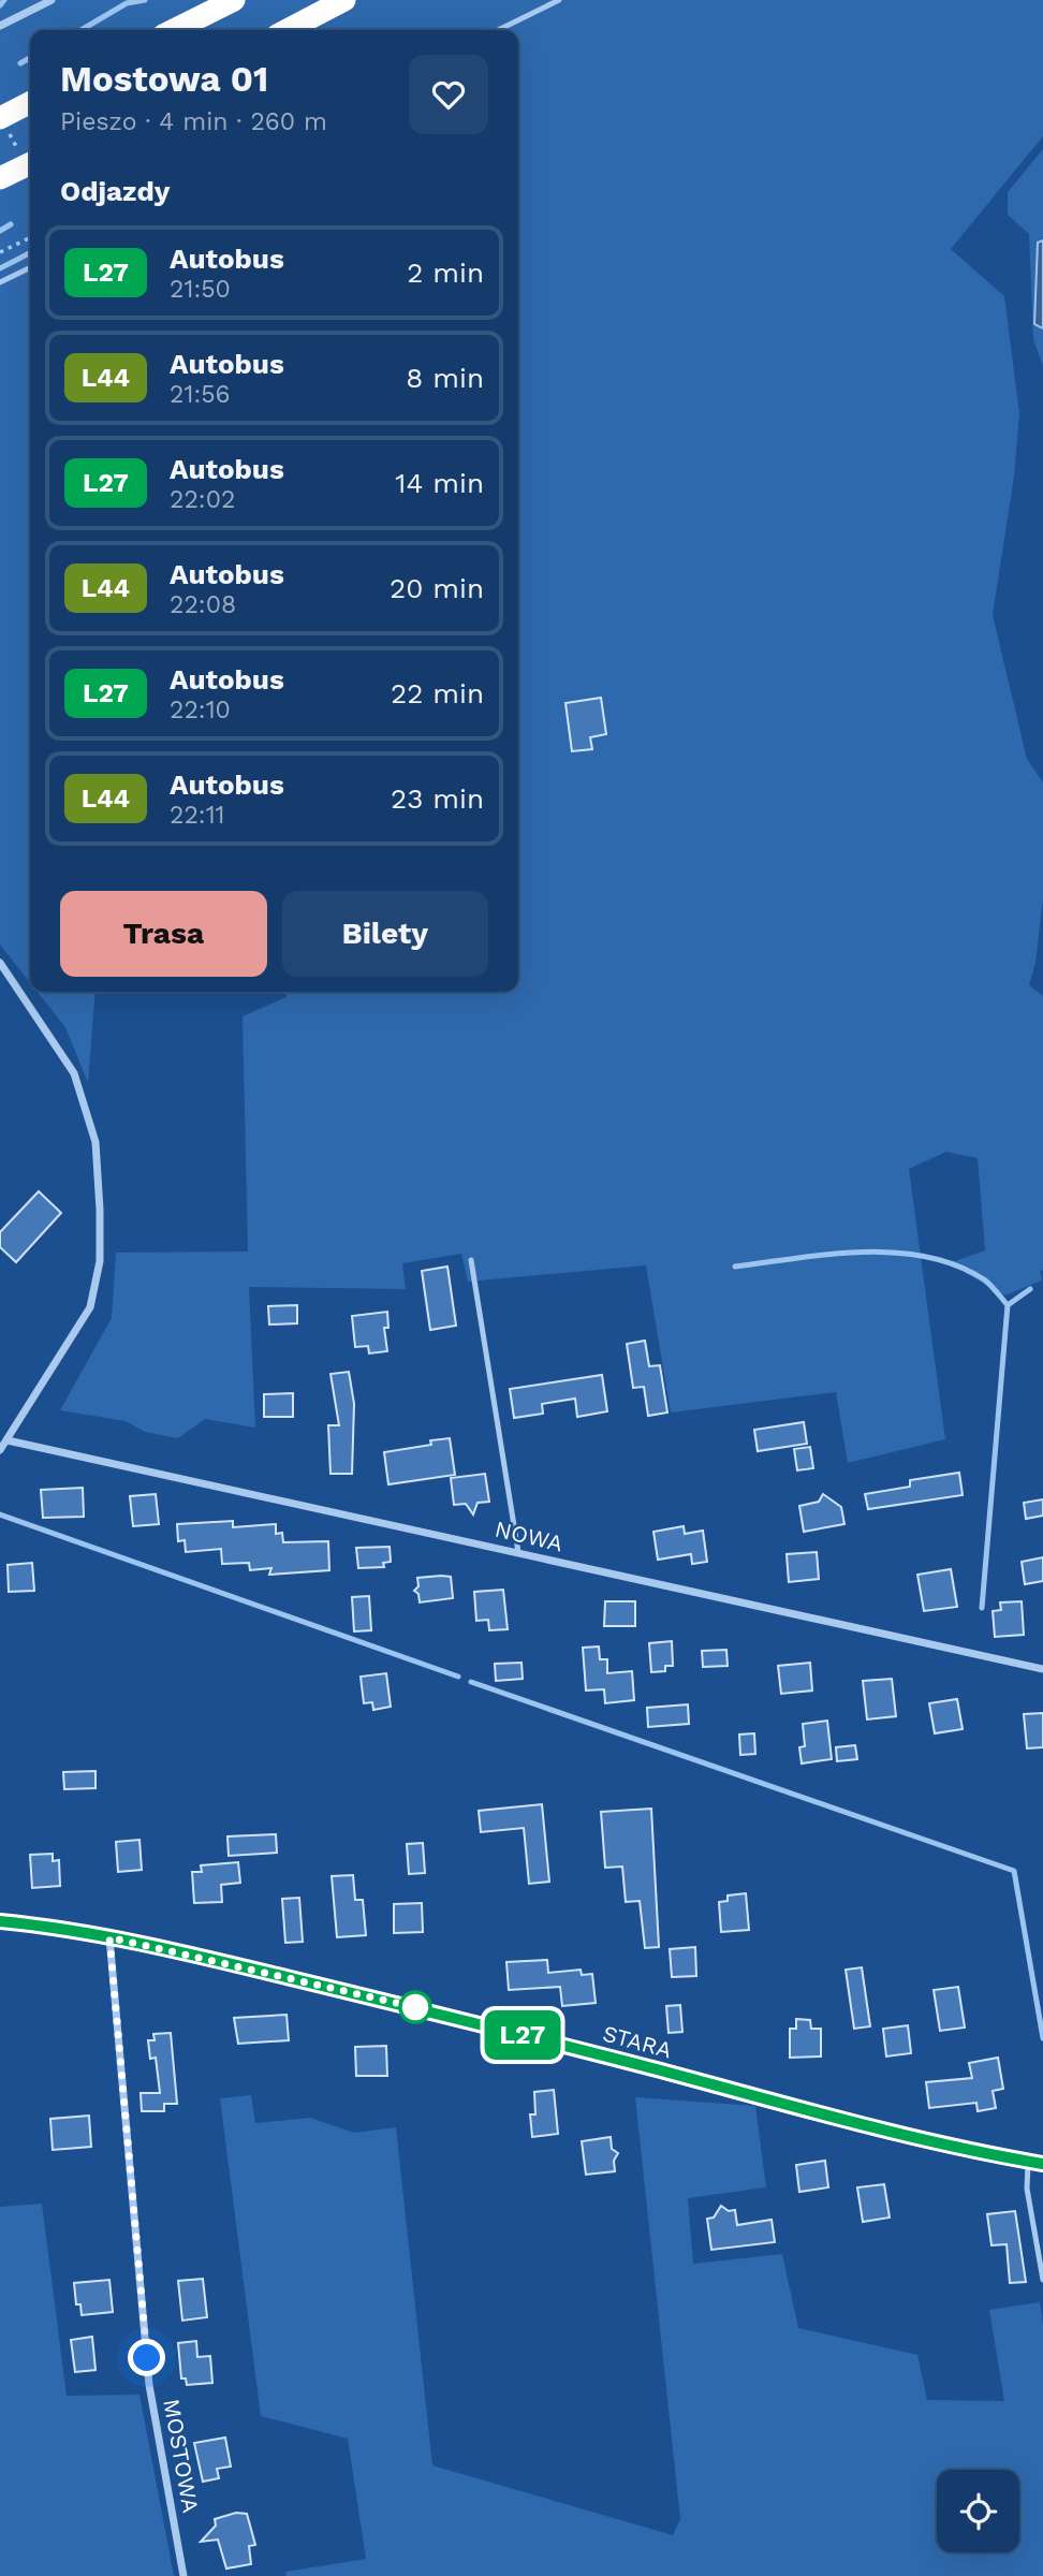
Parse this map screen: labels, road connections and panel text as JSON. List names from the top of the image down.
{
  "streets": {
    "street": ["NOWA", "STARA", "MOSTOWA"]
  },
  "crossings": [
    ["STARA", "MOSTOWA"]
  ],
  "lines": ["bus line L27"],
  "page": {
    "on_map": "L27",
    "heading": [
      ["Mostowa 01", "Pieszo · 4 min · 260 m"],
      "Odjazdy"
    ],
    "list": [
      {
        "mark": "L27",
        "name": "Autobus",
        "note": "21:50",
        "value": "2 min"
      },
      {
        "mark": "L44",
        "name": "Autobus",
        "note": "21:56",
        "value": "8 min"
      },
      {
        "mark": "L27",
        "name": "Autobus",
        "note": "22:02",
        "value": "14 min"
      },
      {
        "mark": "L44",
        "name": "Autobus",
        "note": "22:08",
        "value": "20 min"
      },
      {
        "mark": "L27",
        "name": "Autobus",
        "note": "22:10",
        "value": "22 min"
      },
      {
        "mark": "L44",
        "name": "Autobus",
        "note": "22:11",
        "value": "23 min"
      }
    ],
    "buttons": ["Trasa", "Bilety"]
  }
}
